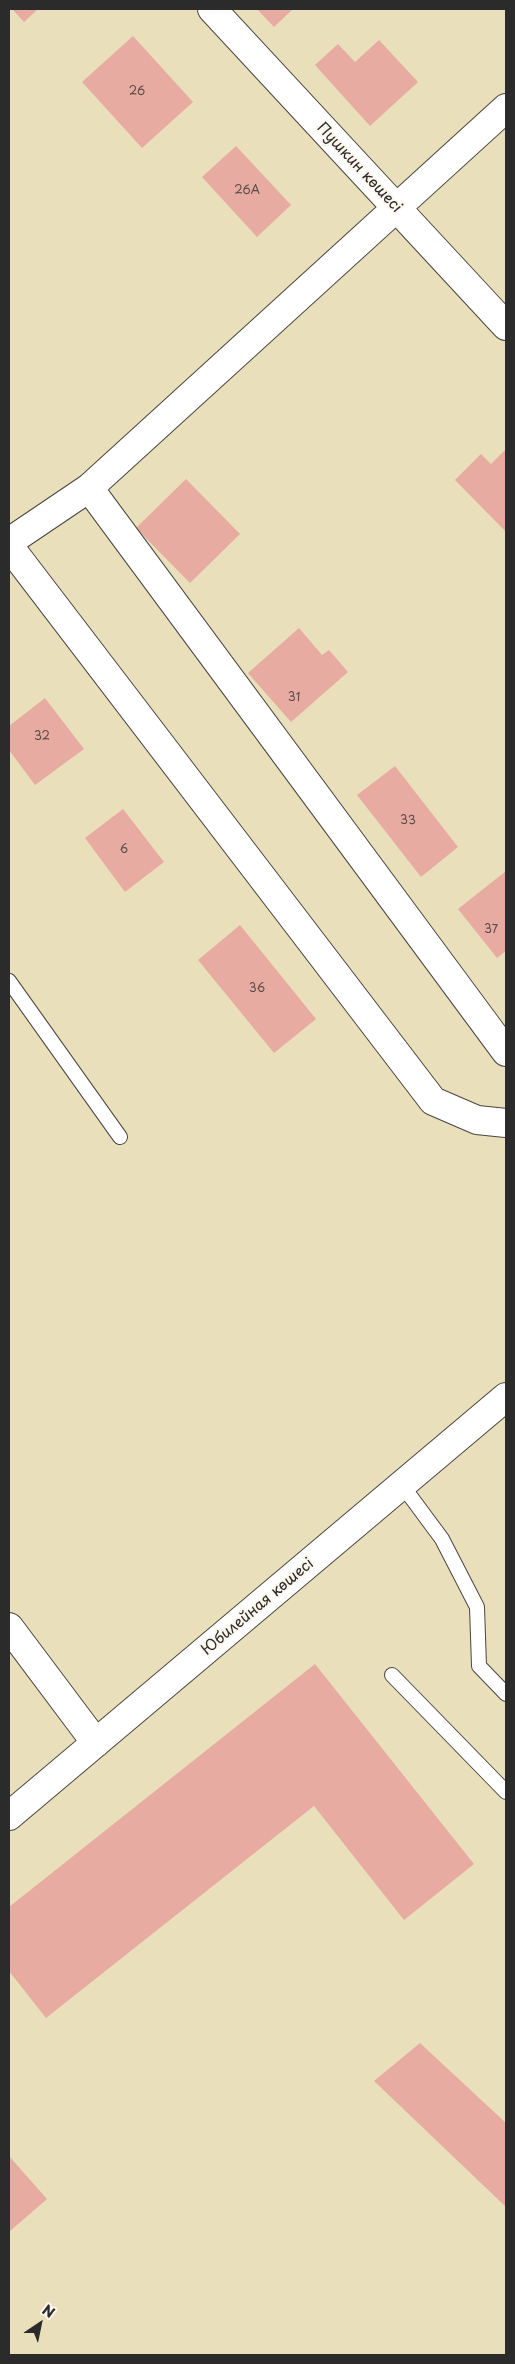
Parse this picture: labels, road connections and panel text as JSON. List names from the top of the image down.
{
  "streets": {
    "street": ["Пушкин көшесі", "Юбилейная көшесі"]
  },
  "house_numbers": [
    "26",
    "26А",
    "31",
    "32",
    "33",
    "6",
    "37",
    "36"
  ],
  "north": "top right"
}
